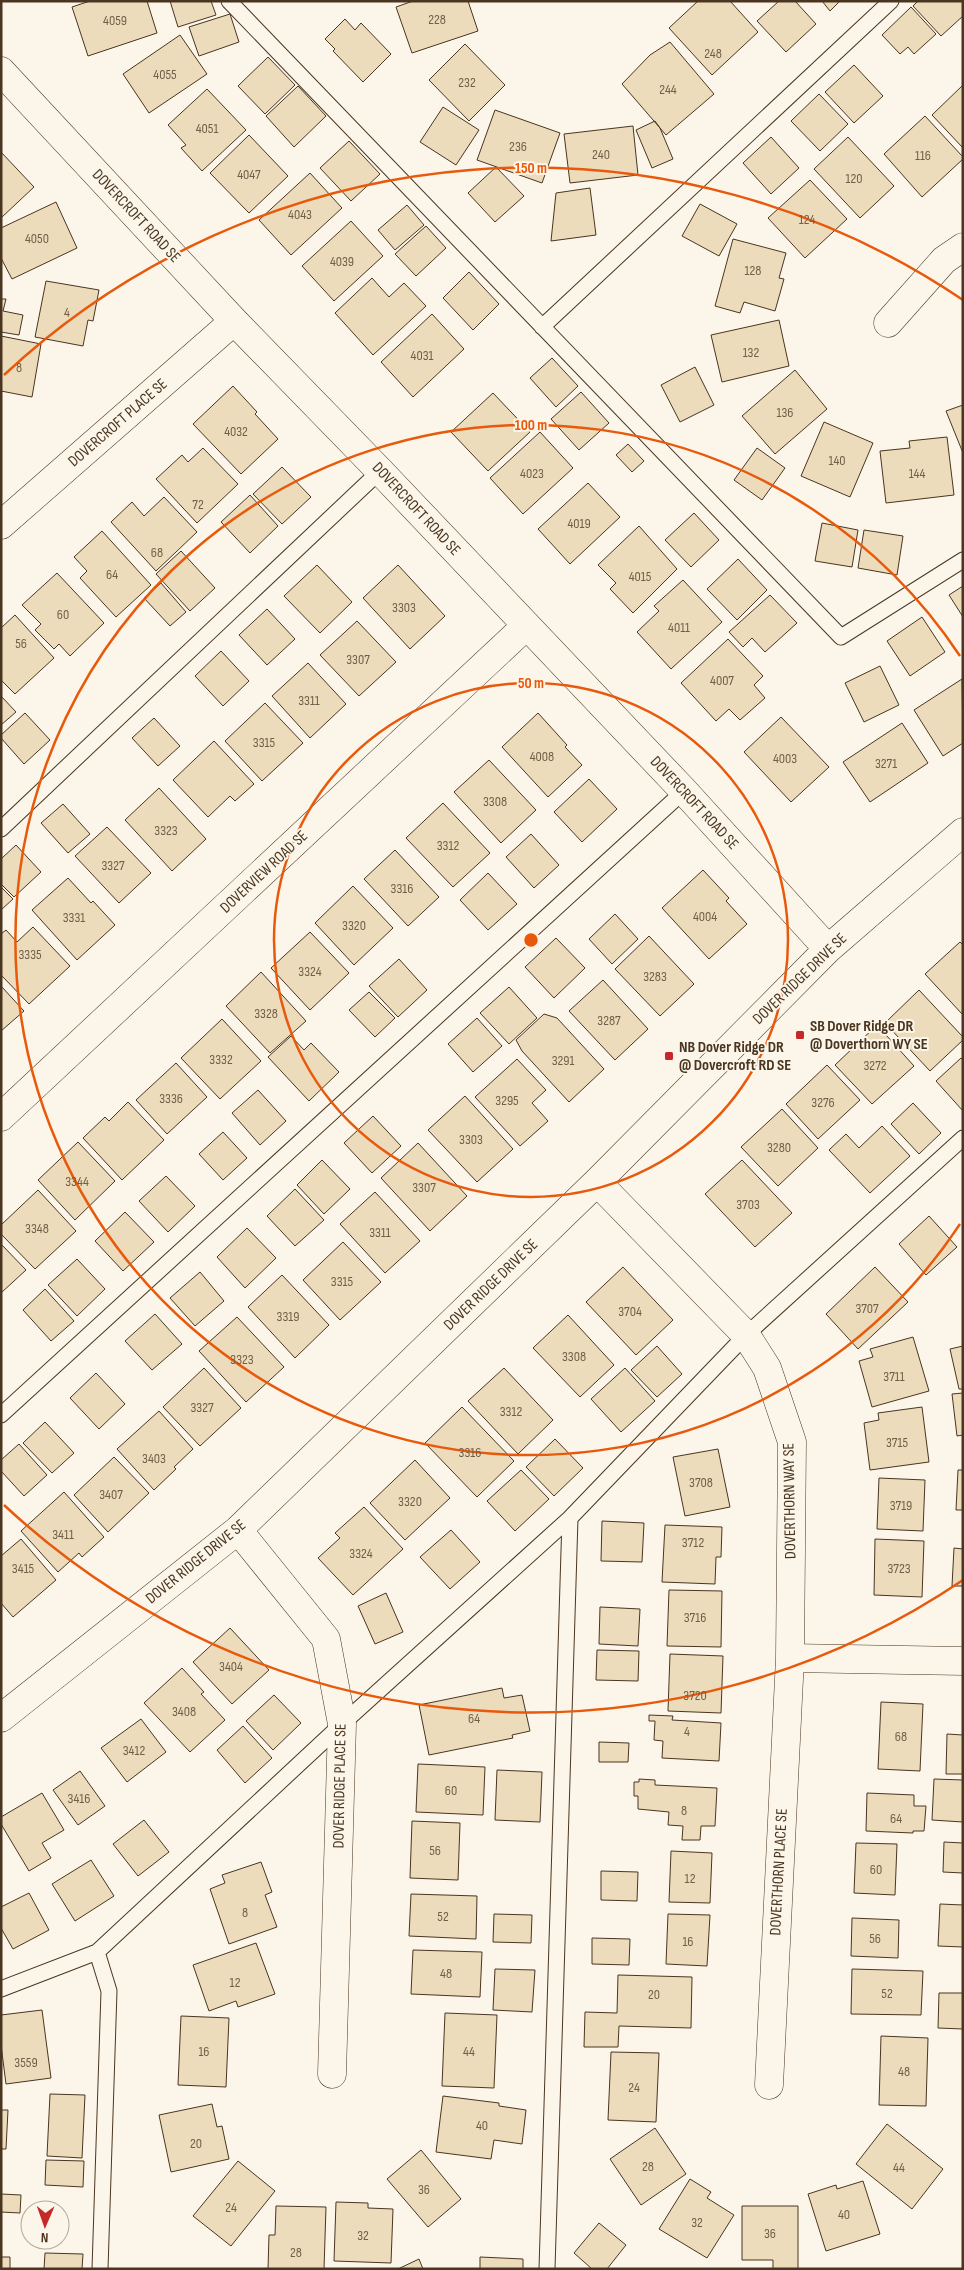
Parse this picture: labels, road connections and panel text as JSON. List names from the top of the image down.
{
  "streets": {
    "street": [
      "DOVERCROFT ROAD SE",
      "DOVERCROFT PLACE SE",
      "DOVERVIEW ROAD SE",
      "DOVER RIDGE DRIVE SE",
      "DOVERTHORN WAY SE",
      "DOVER RIDGE PLACE SE",
      "DOVERTHORN PLACE SE"
    ]
  },
  "crossings": [
    ["DOVERCROFT ROAD SE", "DOVERCROFT PLACE SE"],
    ["DOVERCROFT ROAD SE", "DOVERVIEW ROAD SE"],
    ["DOVERCROFT ROAD SE", "DOVER RIDGE DRIVE SE"],
    ["DOVER RIDGE DRIVE SE", "DOVERTHORN WAY SE"],
    ["DOVER RIDGE DRIVE SE", "DOVER RIDGE PLACE SE"],
    ["DOVERTHORN WAY SE", "DOVERTHORN PLACE SE"]
  ],
  "places": {
    "transit": ["SB Dover Ridge DR @ Doverthorn WY SE", "NB Dover Ridge DR @ Dovercroft RD SE"]
  },
  "house_numbers": [
    "228",
    "4059",
    "248",
    "4055",
    "232",
    "244",
    "4051",
    "236",
    "240",
    "116",
    "4047",
    "120",
    "4043",
    "124",
    "4050",
    "4039",
    "128",
    "4",
    "132",
    "4031",
    "8",
    "136",
    "4032",
    "140",
    "4023",
    "144",
    "72",
    "4019",
    "68",
    "64",
    "4015",
    "3303",
    "60",
    "4011",
    "56",
    "3307",
    "4007",
    "3311",
    "3315",
    "4008",
    "4003",
    "3271",
    "3308",
    "3323",
    "3312",
    "3327",
    "3316",
    "4004",
    "3331",
    "3320",
    "3335",
    "3324",
    "3283",
    "3328",
    "3287",
    "3332",
    "3291",
    "3272",
    "3336",
    "3295",
    "3276",
    "3303",
    "3280",
    "3344",
    "3307",
    "3703",
    "3348",
    "3311",
    "3315",
    "3707",
    "3704",
    "3319",
    "3308",
    "3323",
    "3711",
    "3327",
    "3312",
    "3715",
    "3316",
    "3403",
    "3708",
    "3407",
    "3320",
    "3719",
    "3411",
    "3712",
    "3324",
    "3415",
    "3723",
    "3716",
    "3404",
    "3720",
    "3408",
    "64",
    "4",
    "68",
    "3412",
    "60",
    "3416",
    "8",
    "64",
    "56",
    "60",
    "12",
    "8",
    "52",
    "56",
    "16",
    "48",
    "12",
    "52",
    "20",
    "16",
    "44",
    "3559",
    "48",
    "24",
    "40",
    "20",
    "28",
    "44",
    "36",
    "24",
    "40",
    "32",
    "36",
    "32",
    "28"
  ],
  "north": "bottom",
  "rings": ["150 m", "100 m", "50 m"]
}
